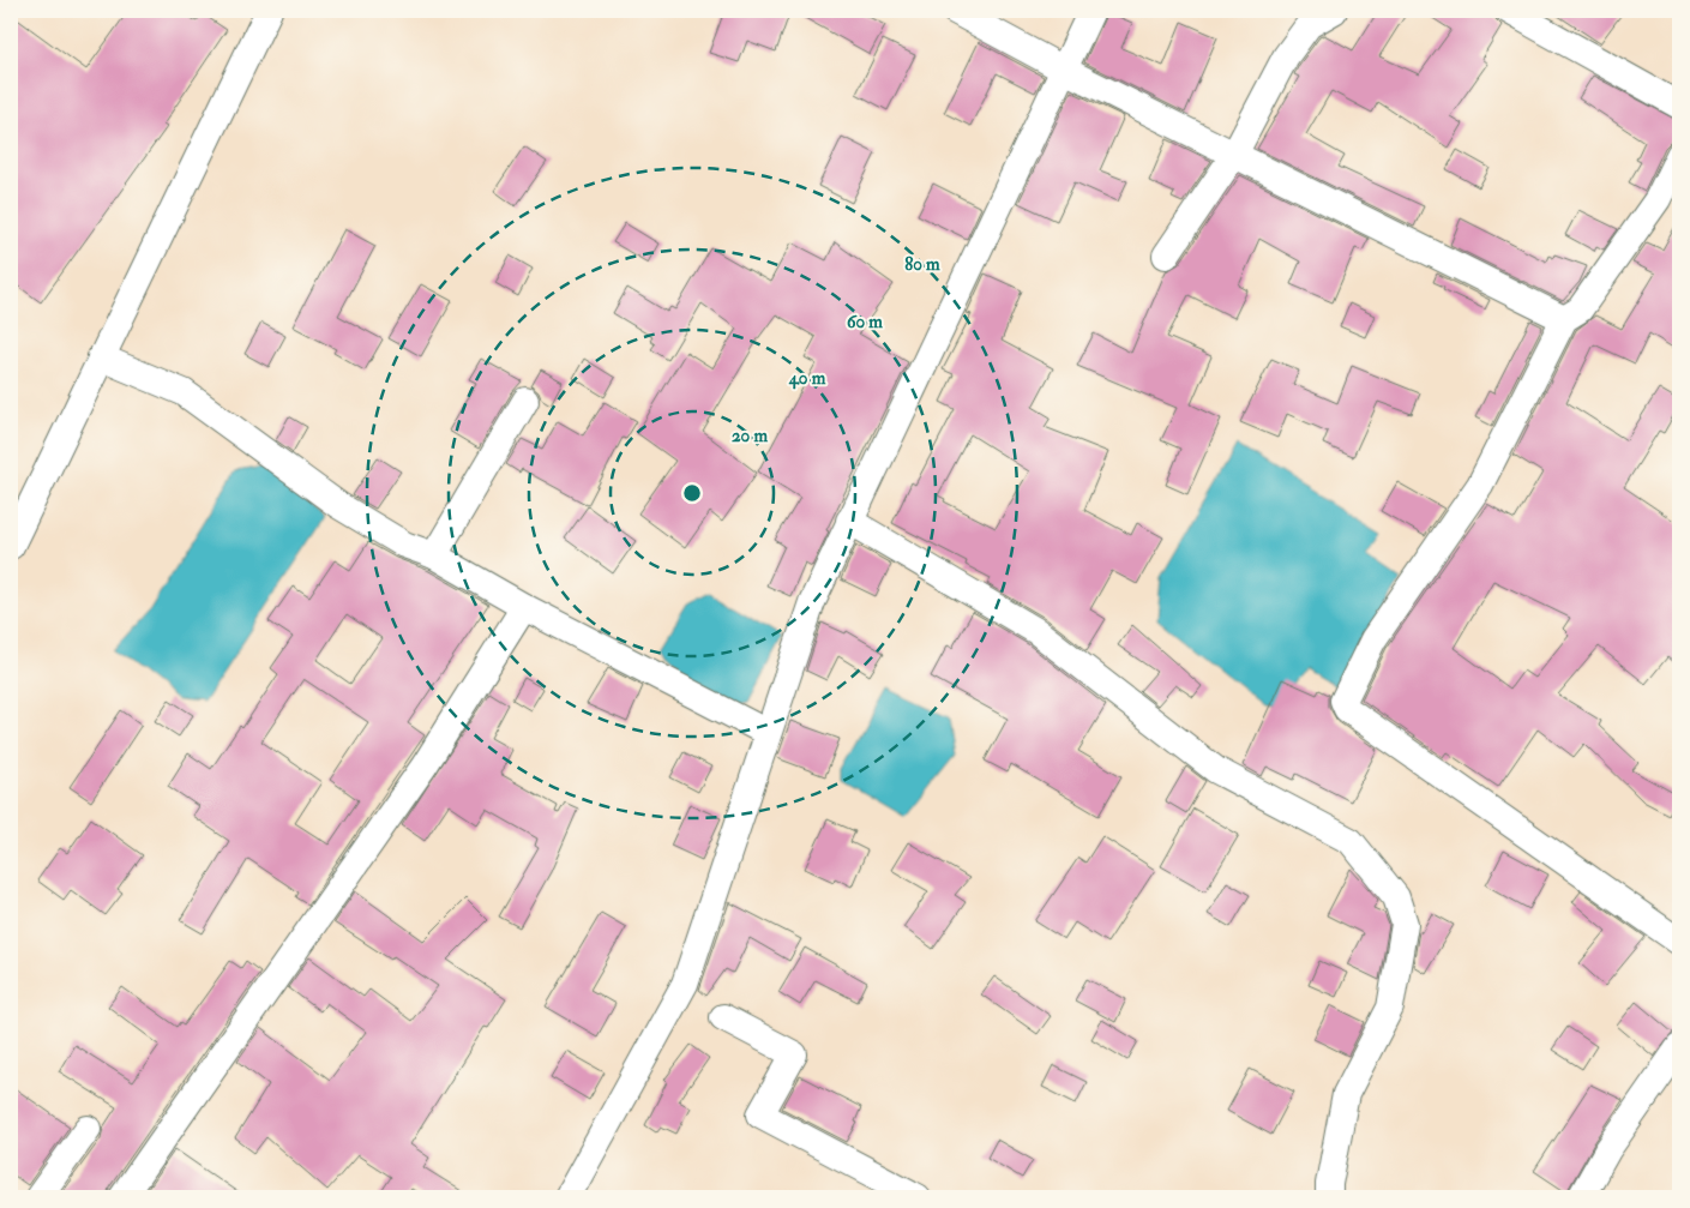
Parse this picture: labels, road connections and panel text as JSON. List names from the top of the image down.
{
  "rings": [
    "80 m",
    "60 m",
    "40 m",
    "20 m"
  ]
}
